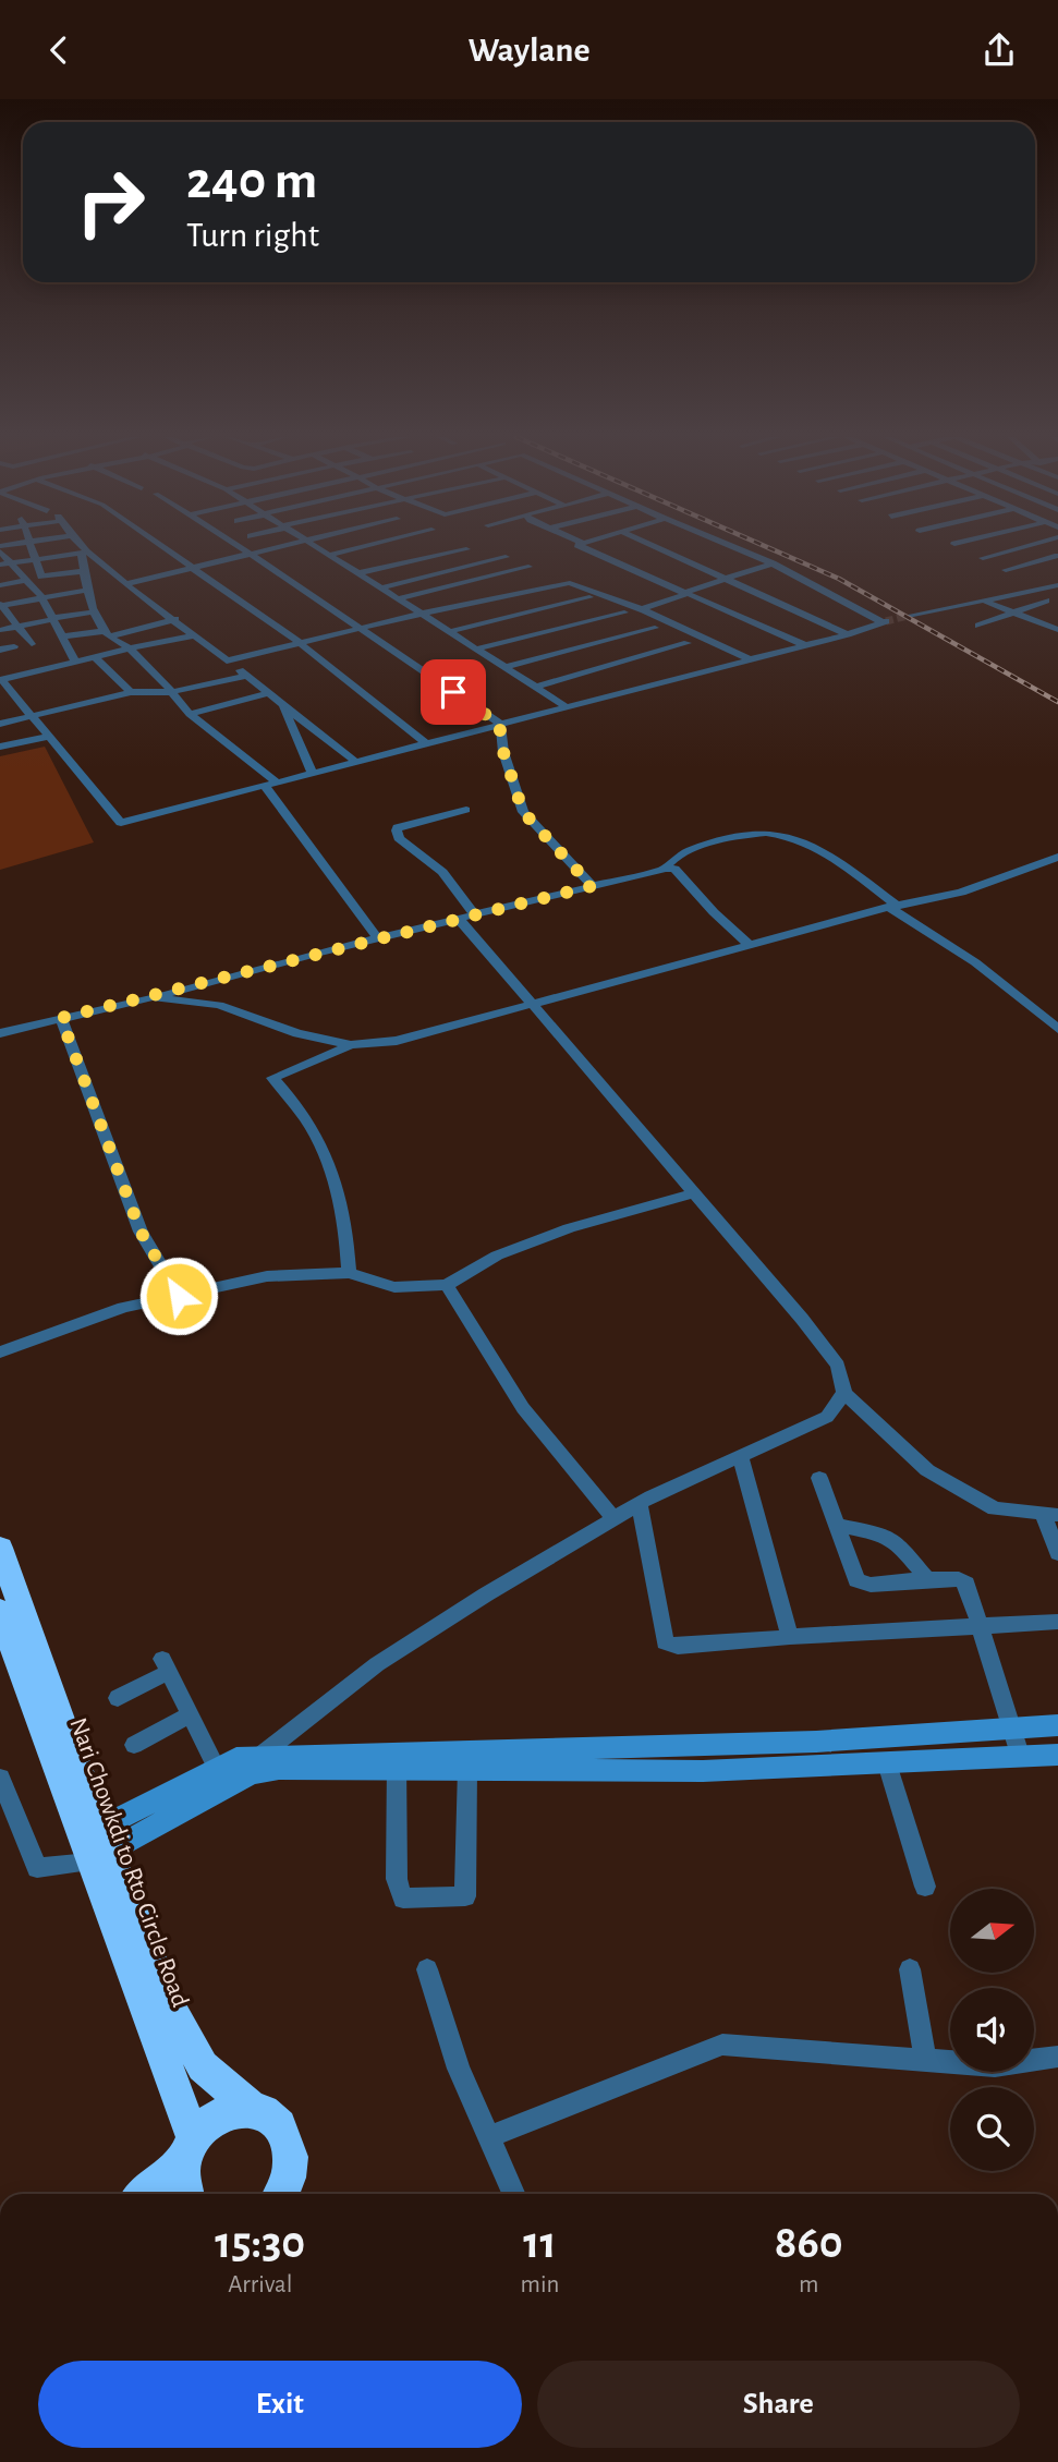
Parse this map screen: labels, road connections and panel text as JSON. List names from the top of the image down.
{
  "streets": {
    "highway": ["Nari Chowkdi to Rto Circle Road"]
  },
  "north": "right",
  "page": {
    "header": "Waylane",
    "turn": ["240 m", "Turn right"],
    "eta": [
      "15:30",
      "Arrival",
      "11",
      "min",
      "860",
      "m"
    ],
    "buttons": ["Exit", "Share"]
  }
}
